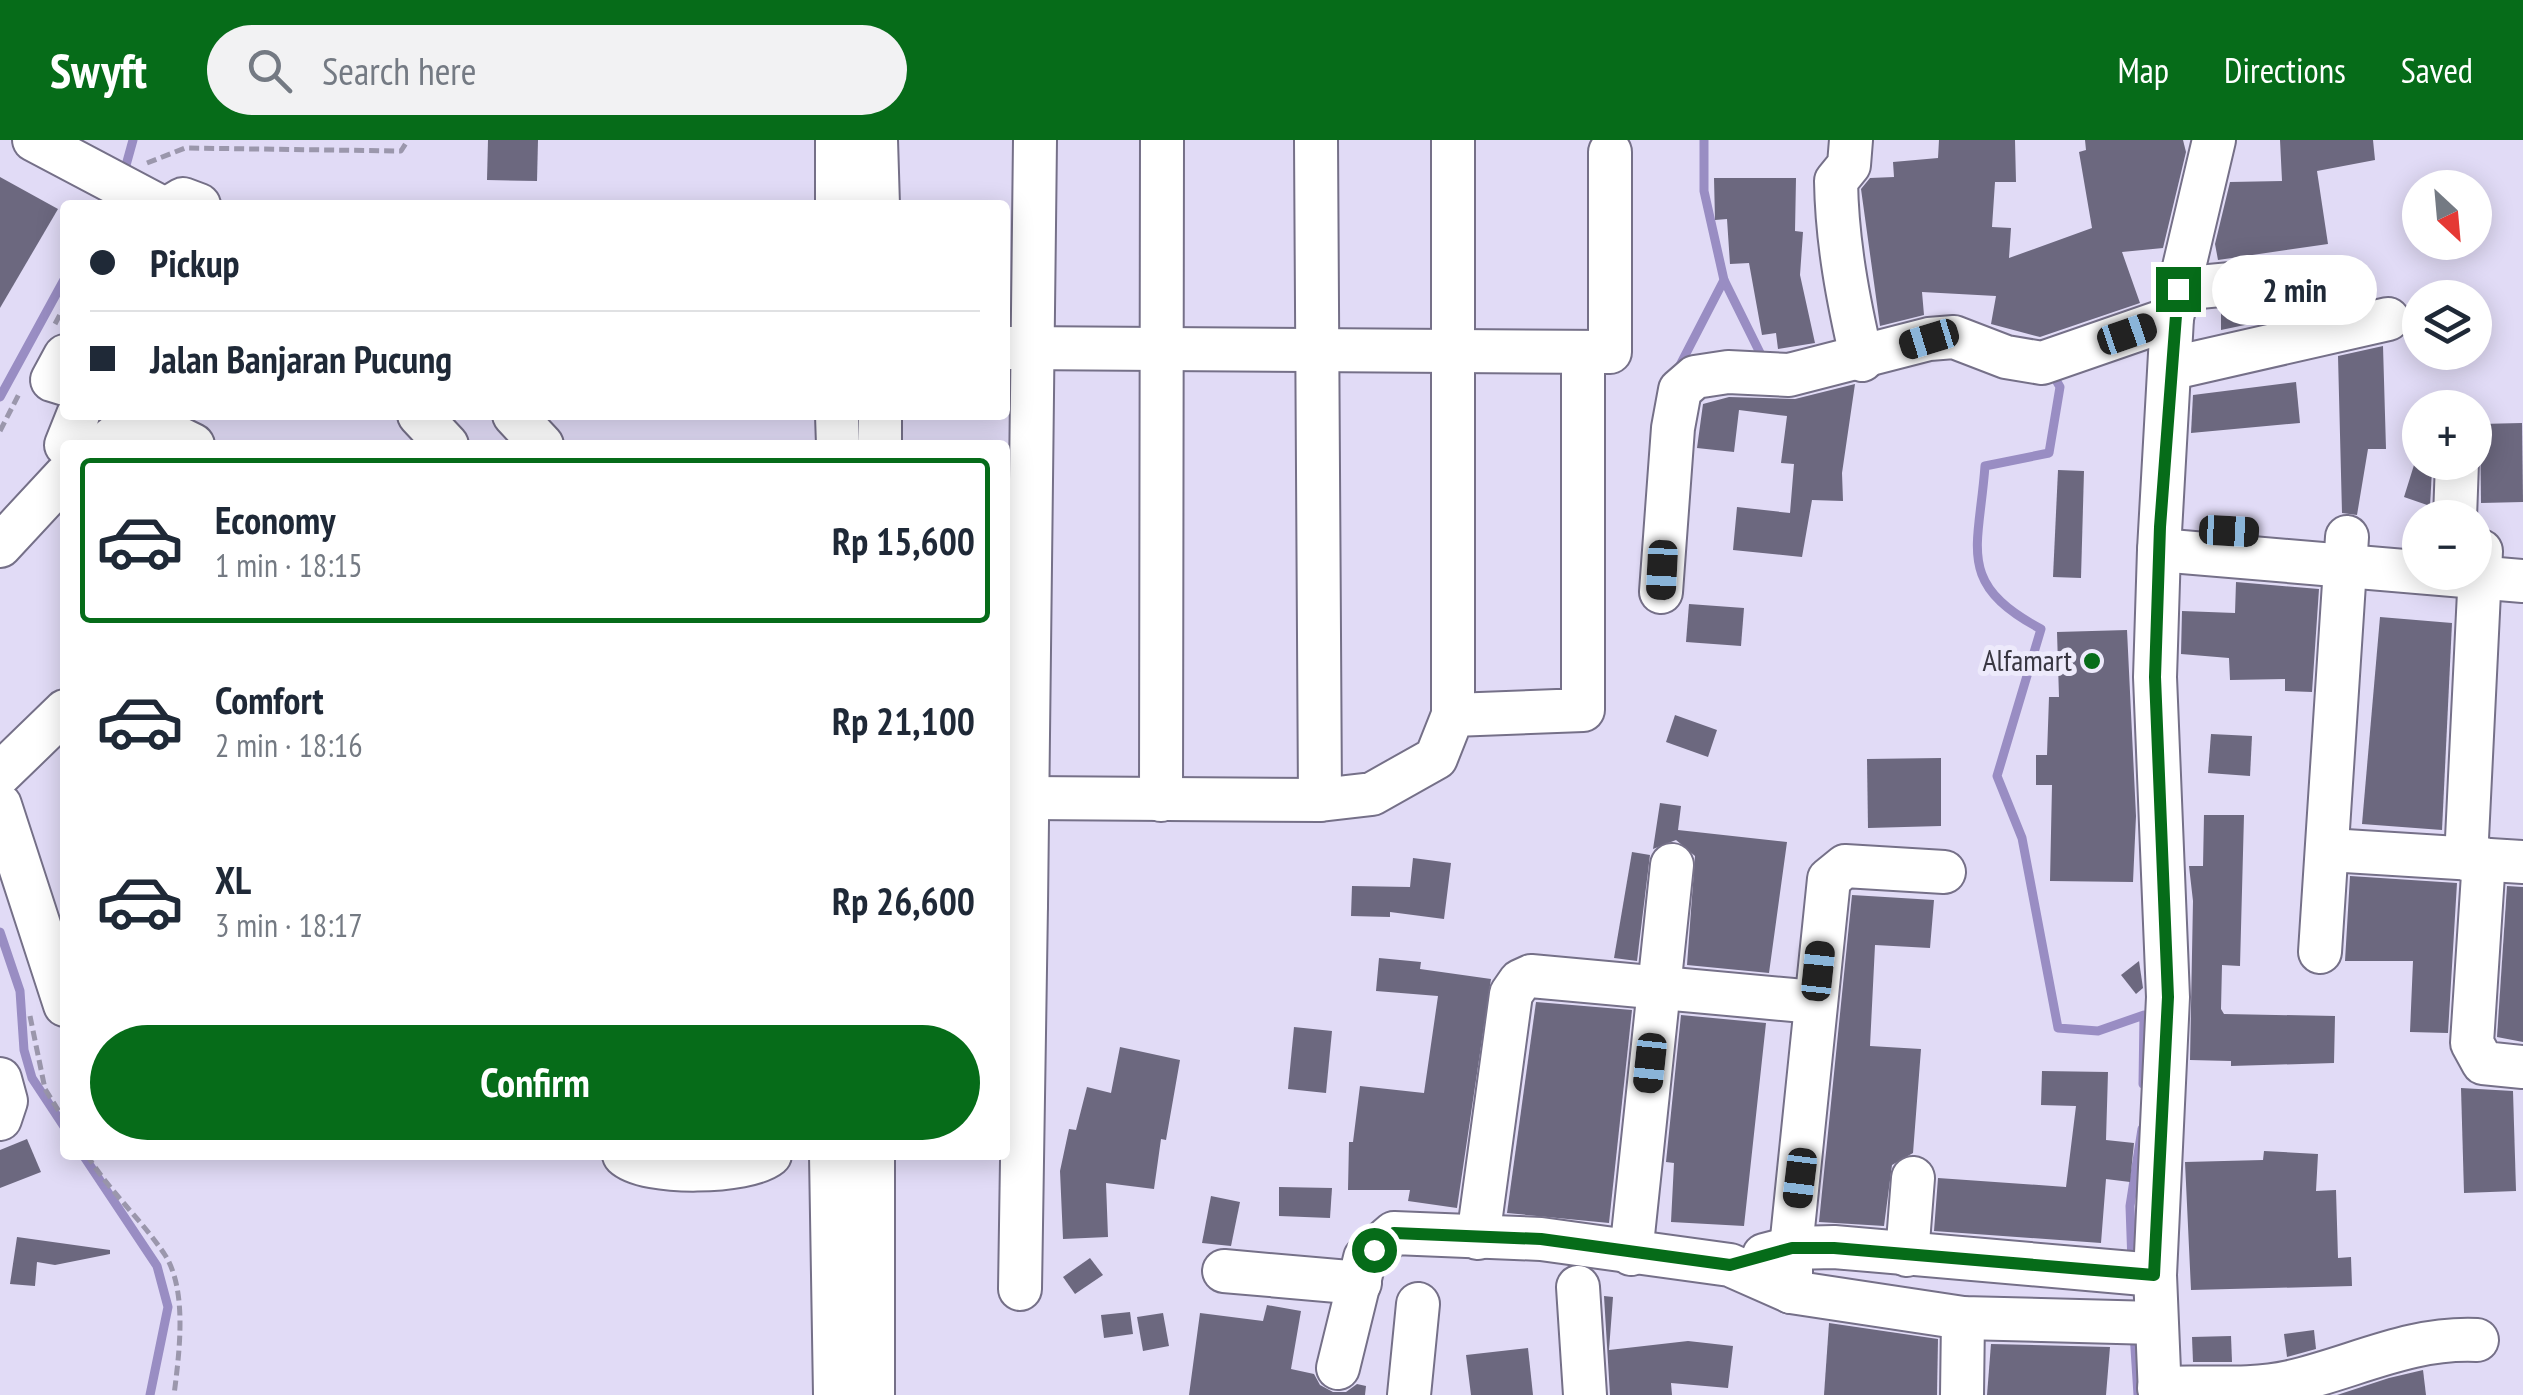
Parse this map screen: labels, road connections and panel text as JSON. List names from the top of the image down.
{
  "places": ["Alfamart"],
  "north": "bottom right",
  "page": {
    "header": "Swyft",
    "search": "Search here",
    "nav": ["Map", "Directions", "Saved"],
    "map_buttons": ["+", "−"],
    "banner": ["Pickup", "Jalan Banjaran Pucung"],
    "bubble": "2 min",
    "list": [
      {
        "name": "Economy",
        "note": "1 min · 18:15",
        "value": "Rp 15,600"
      },
      {
        "name": "Comfort",
        "note": "2 min · 18:16",
        "value": "Rp 21,100"
      },
      {
        "name": "XL",
        "note": "3 min · 18:17",
        "value": "Rp 26,600"
      }
    ],
    "buttons": "Confirm"
  }
}
